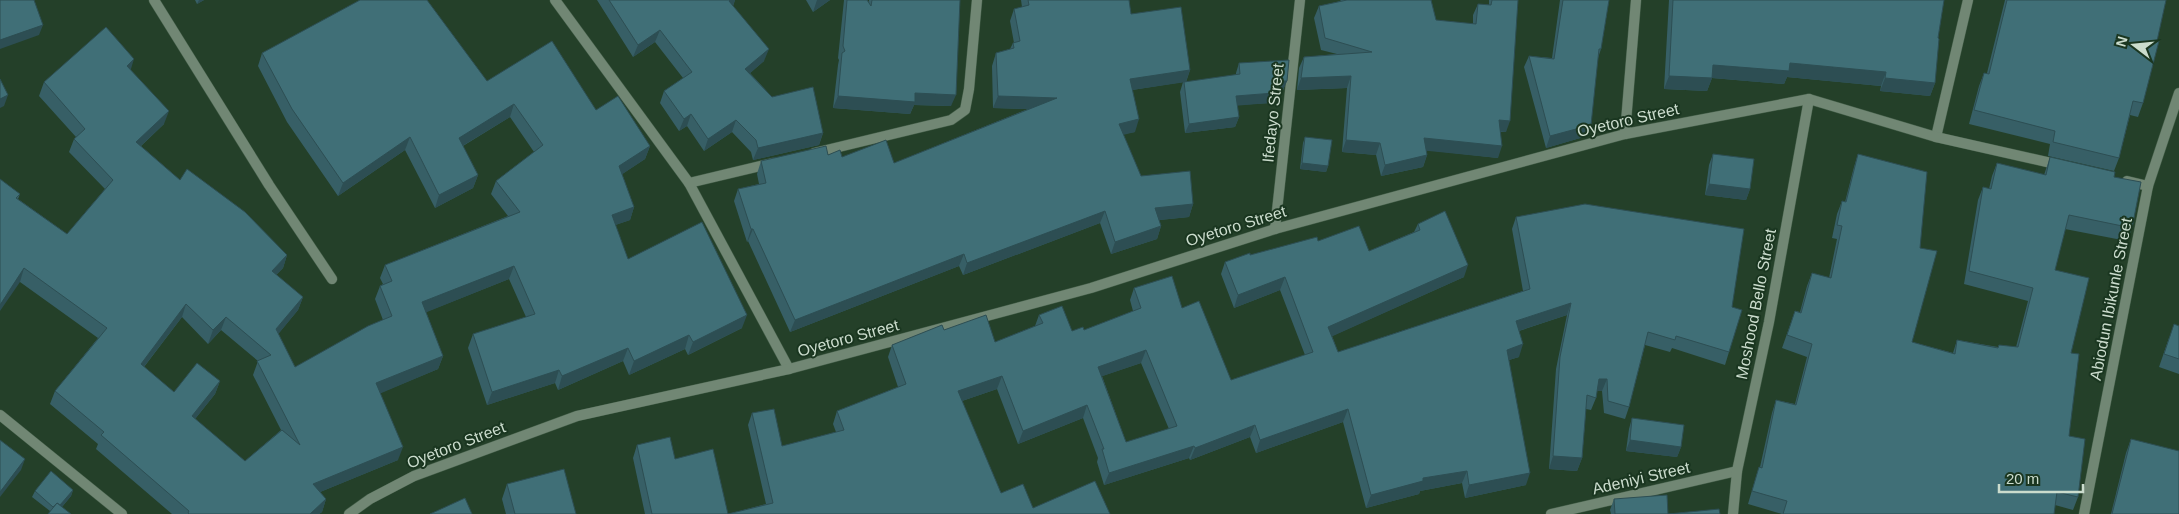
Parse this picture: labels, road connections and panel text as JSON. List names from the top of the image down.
{
  "streets": {
    "street": [
      "Ifedayo Street",
      "Oyetoro Street",
      "Abiodun Ibikunle Street",
      "Moshood Bello Street",
      "Adeniyi Street"
    ]
  },
  "crossings": [
    ["Ifedayo Street", "Oyetoro Street"],
    ["Oyetoro Street", "Moshood Bello Street"],
    ["Moshood Bello Street", "Adeniyi Street"]
  ],
  "scale_bar": "20 m",
  "north": "left"
}
